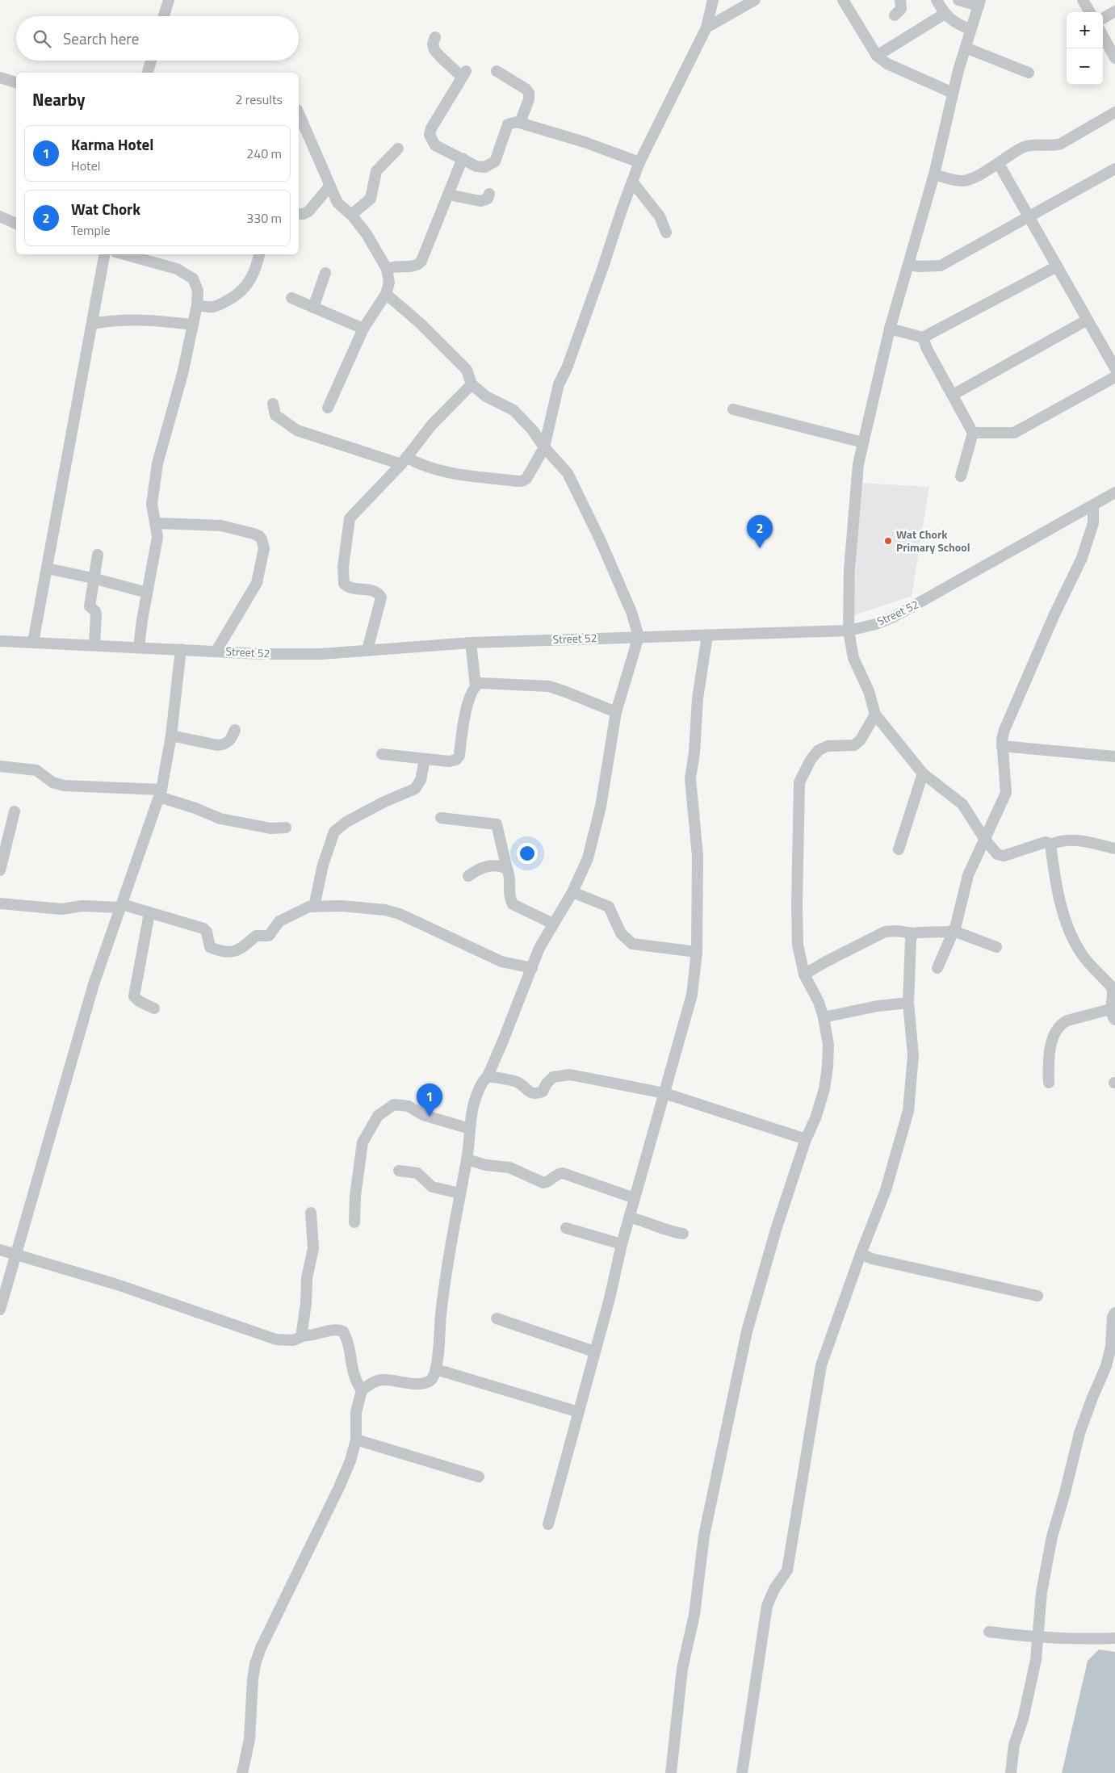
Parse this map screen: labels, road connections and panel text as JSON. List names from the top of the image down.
{
  "streets": {
    "street": ["Street 52"]
  },
  "places": ["Wat Chork Primary School"],
  "page": {
    "map_buttons": ["+", "−"],
    "search": "Search here",
    "heading": ["Nearby", "2 results"],
    "list": [
      {
        "mark": "1",
        "name": "Karma Hotel",
        "note": "Hotel",
        "value": "240 m"
      },
      {
        "mark": "2",
        "name": "Wat Chork",
        "note": "Temple",
        "value": "330 m"
      }
    ],
    "pins": ["2", "1"]
  }
}
